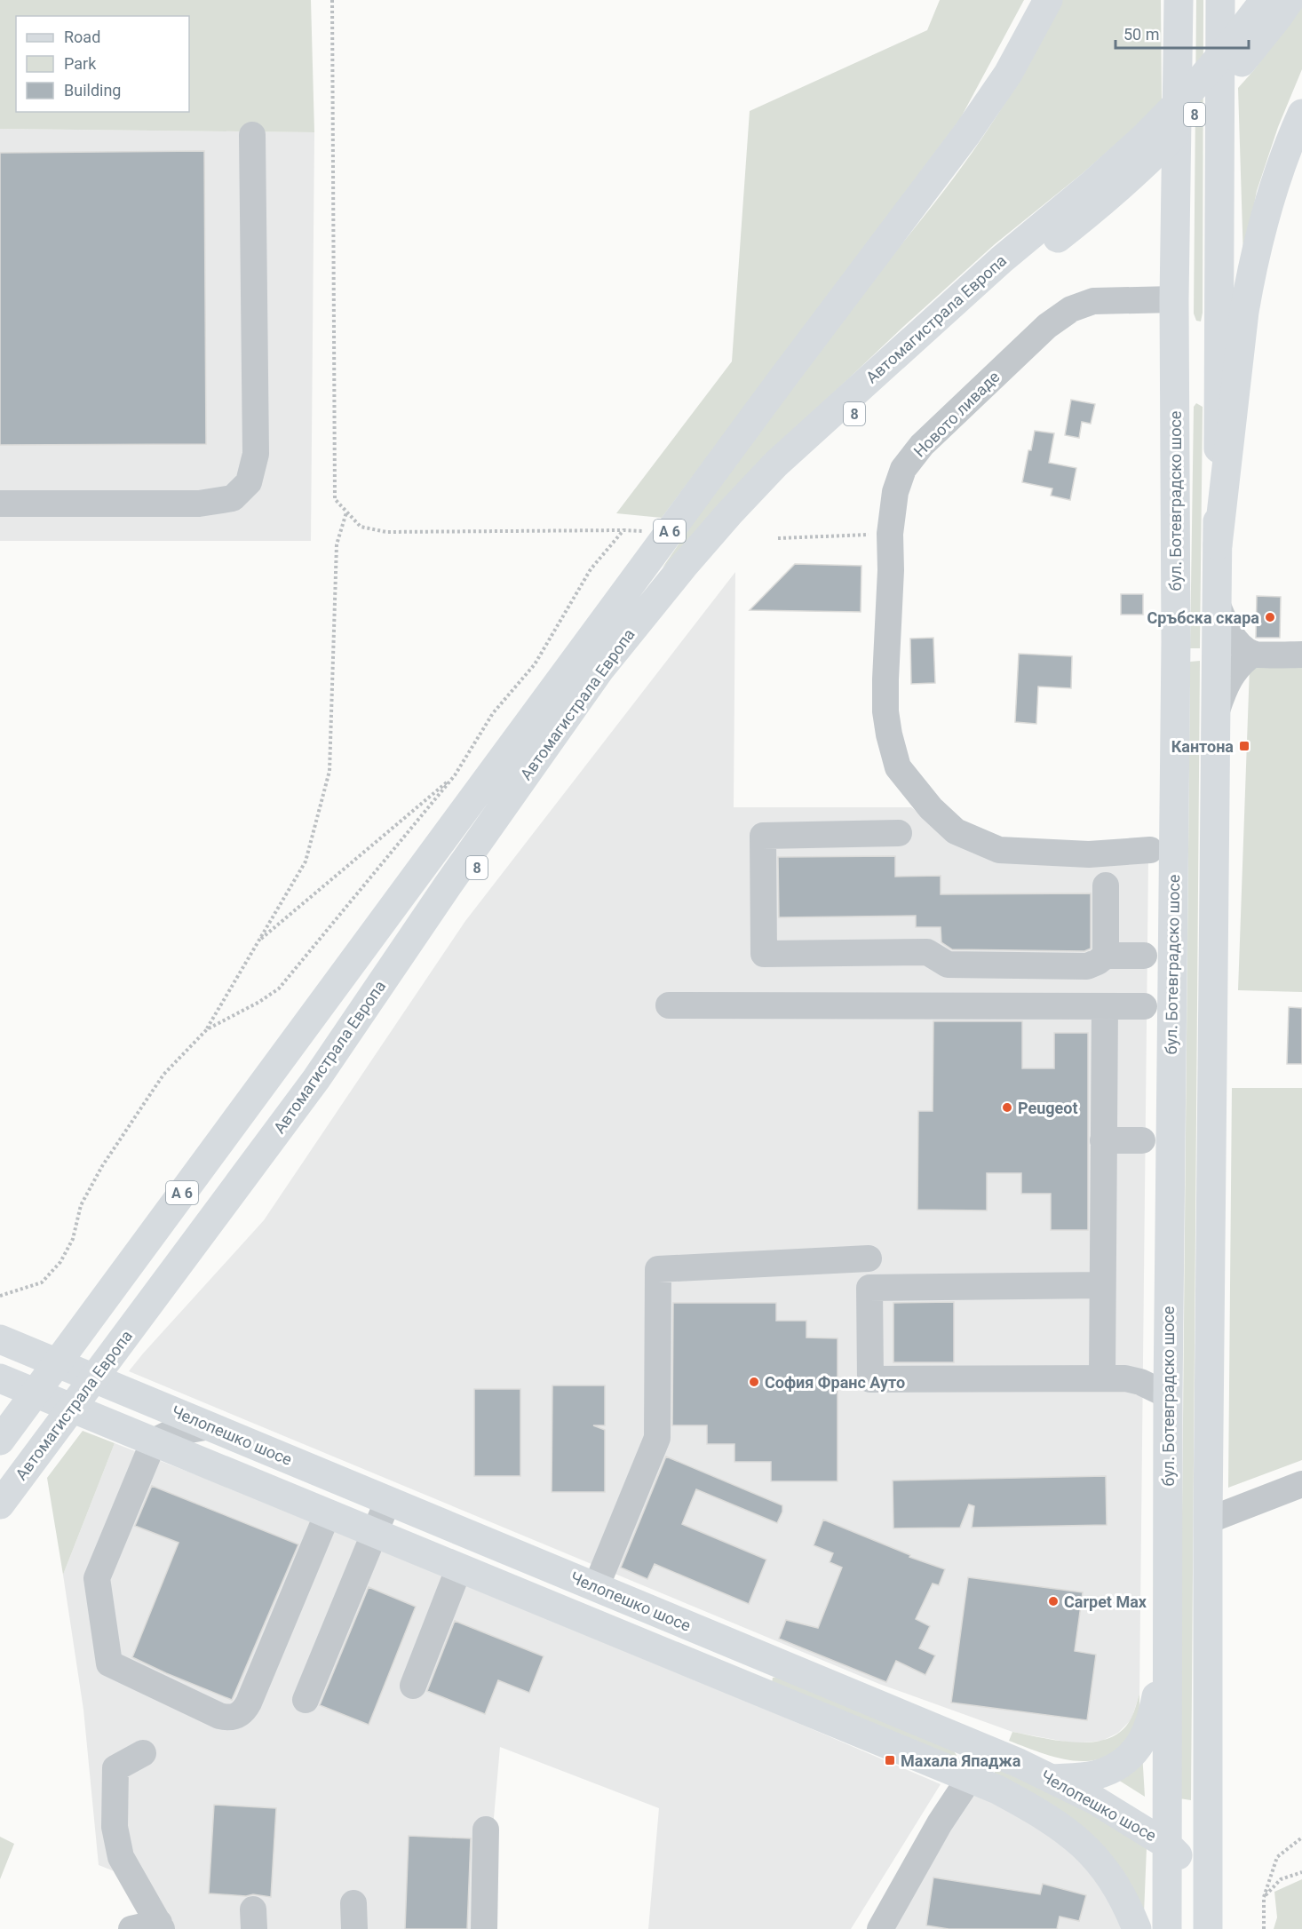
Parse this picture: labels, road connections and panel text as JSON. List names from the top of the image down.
{
  "streets": {
    "main road": [
      "8",
      "Автомагистрала Европа",
      "бул. Ботевградско шосе",
      "A 6",
      "Челопешко шосе"
    ],
    "street": ["Новото ливаде"]
  },
  "crossings": [
    ["8", "Автомагистрала Европа"],
    ["Новото ливаде", "бул. Ботевградско шосе"],
    ["бул. Ботевградско шосе", "Челопешко шосе"]
  ],
  "places": {
    "other": [
      "Сръбска скара",
      "Peugeot",
      "София Франс Ауто",
      "Carpet Max"
    ],
    "transit": ["Кантона", "Махала Япаджа"]
  },
  "legend": ["Road", "Park", "Building"],
  "scale_bar": "50 m"
}
